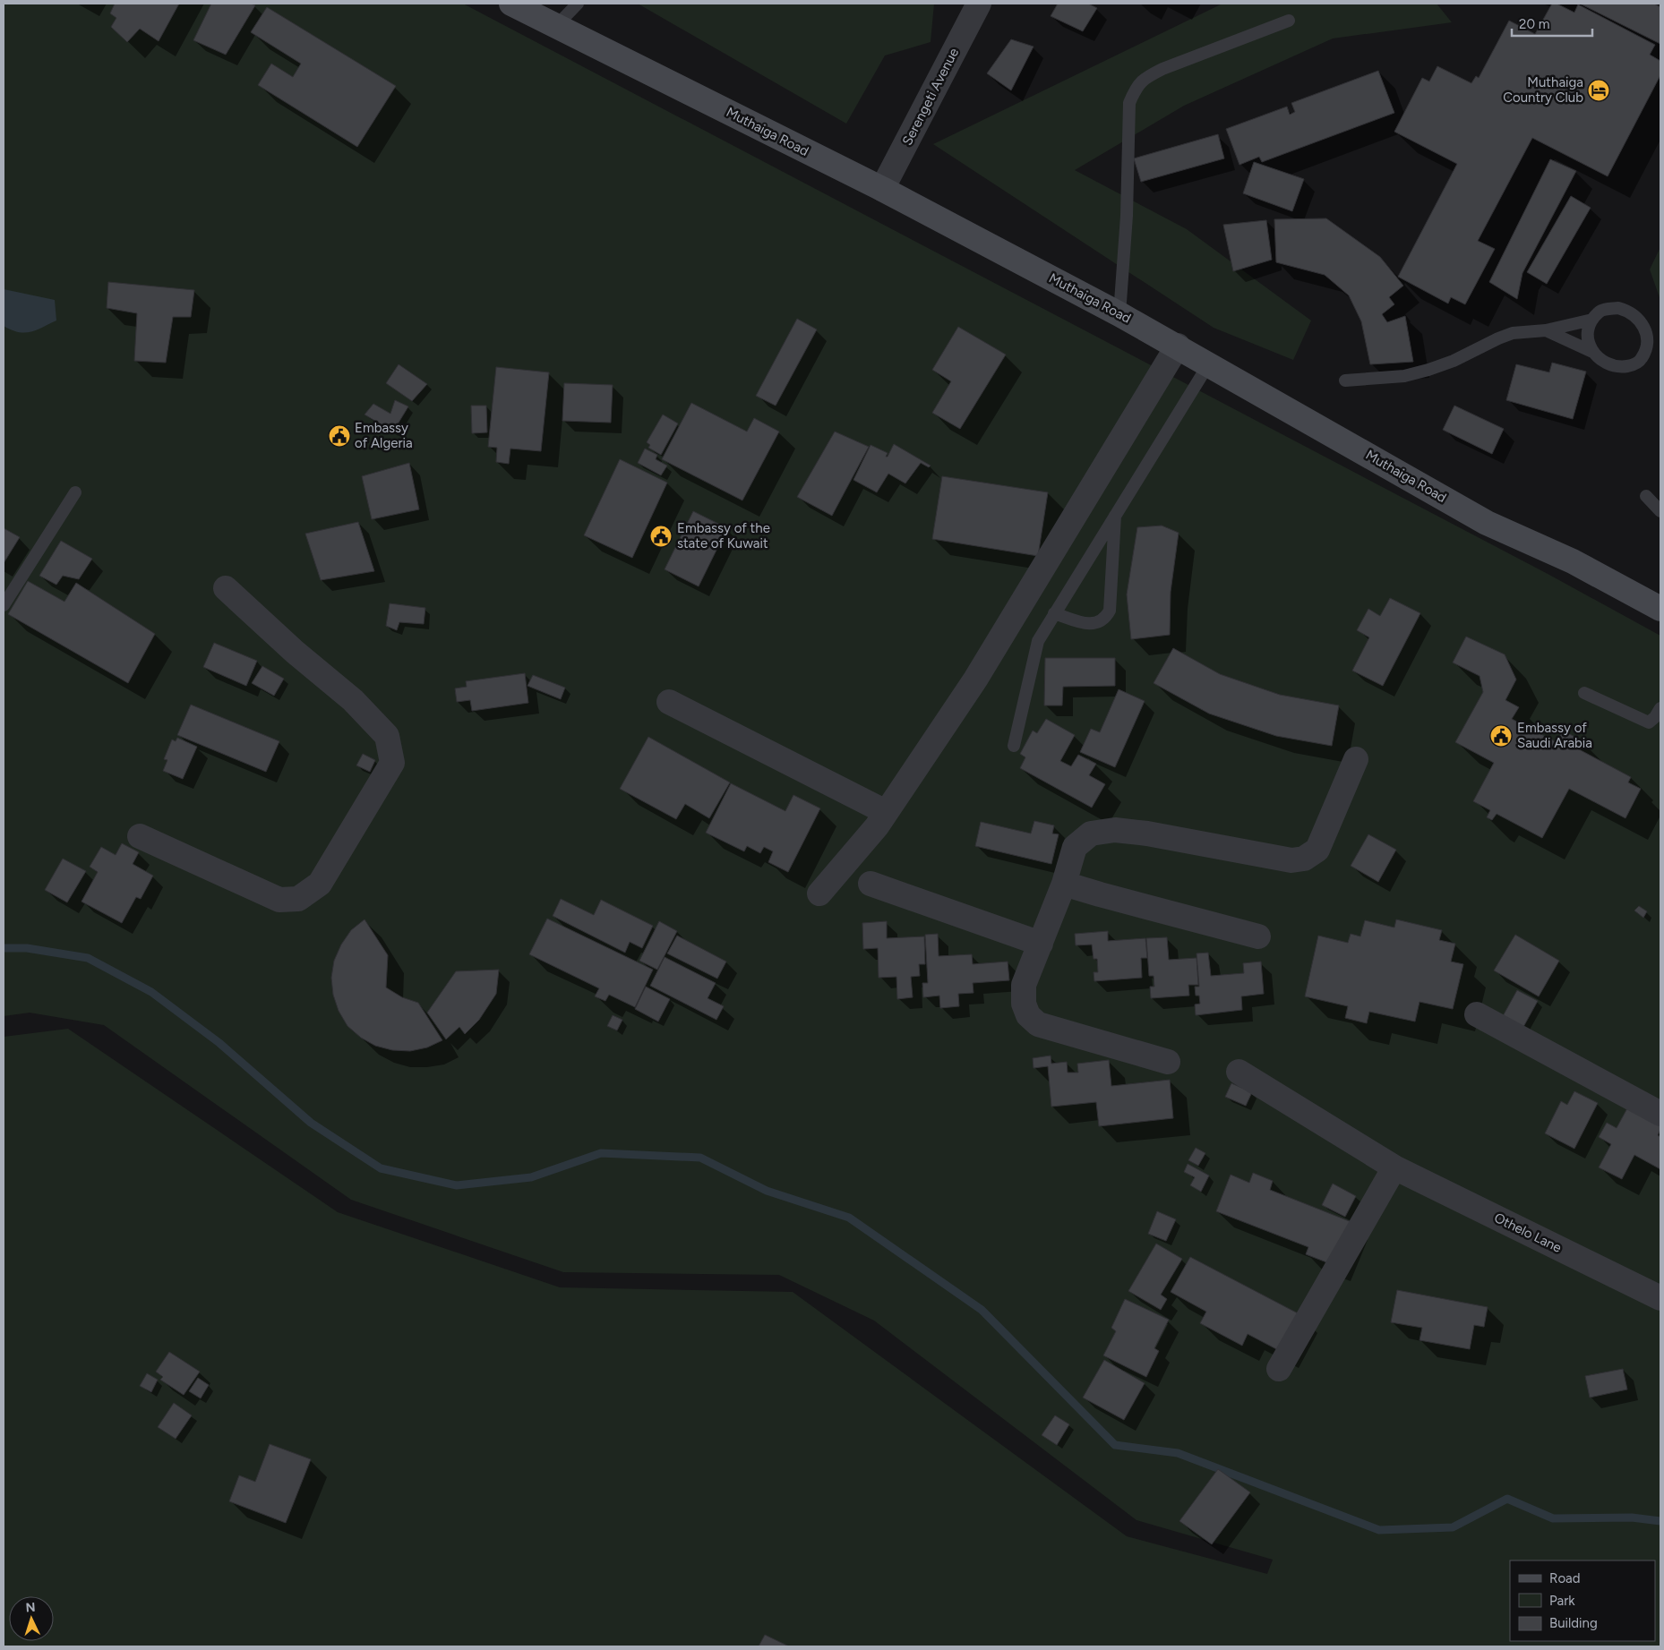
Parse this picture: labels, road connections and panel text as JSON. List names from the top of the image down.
{
  "streets": {
    "main road": ["Muthaiga Road"],
    "street": ["Serengeti Avenue", "Othelo Lane"]
  },
  "crossings": [
    ["Serengeti Avenue", "Muthaiga Road"]
  ],
  "places": {
    "hotel": ["Muthaiga Country Club"],
    "public building": ["Embassy of Algeria", "Embassy of the state of Kuwait", "Embassy of Saudi Arabia"]
  },
  "legend": ["Road", "Park", "Building"],
  "scale_bar": "20 m",
  "north": "top"
}
